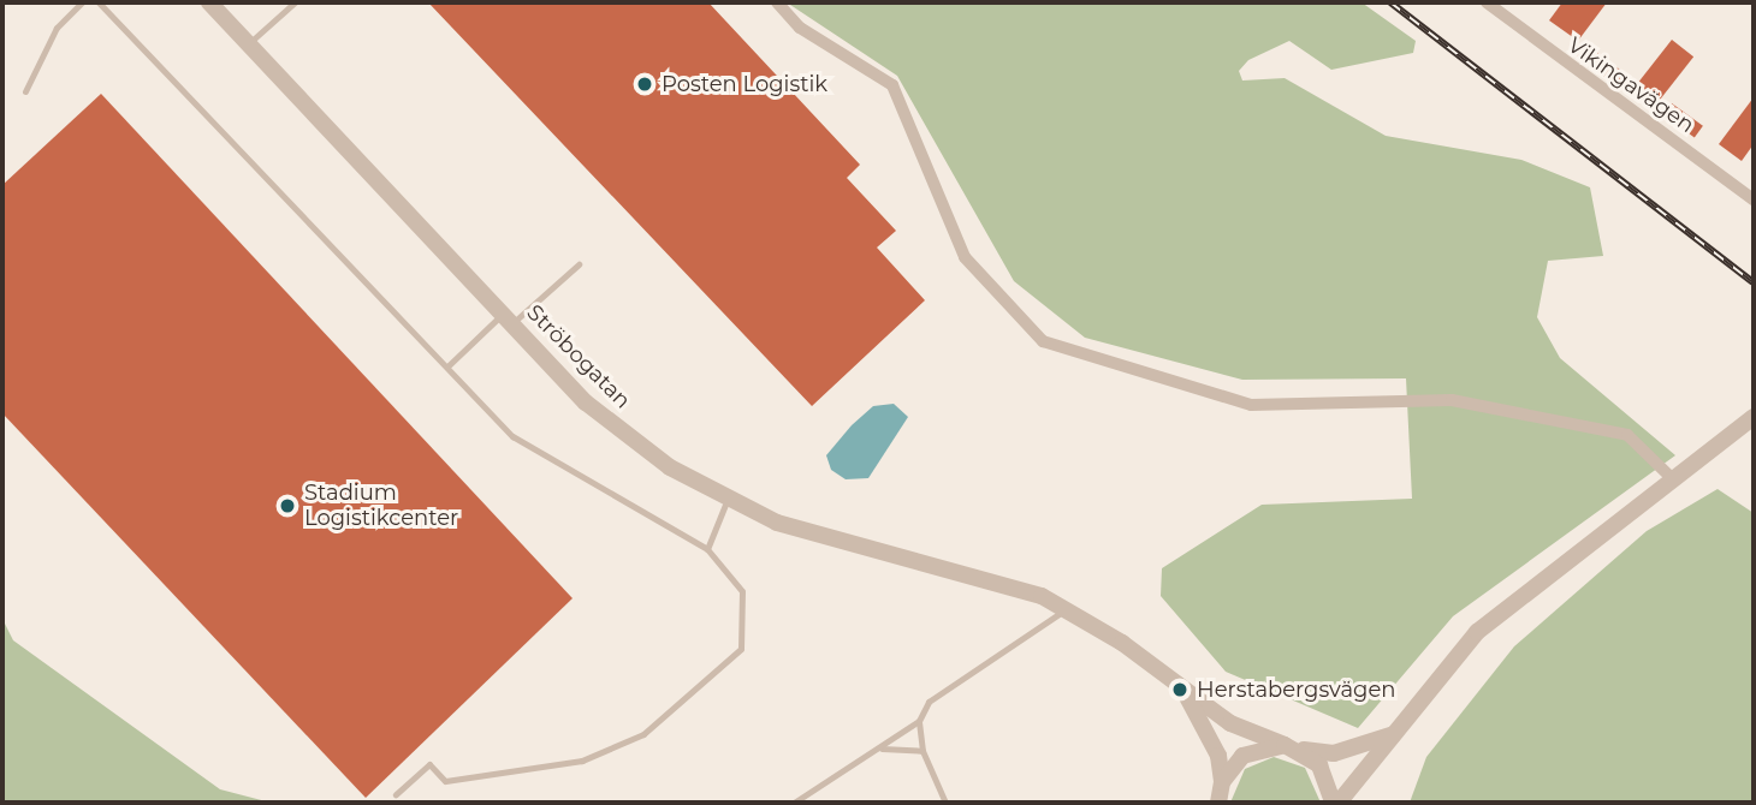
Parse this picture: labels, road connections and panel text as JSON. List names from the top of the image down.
{
  "streets": {
    "street": ["Vikingavägen", "Ströbogatan"]
  },
  "places": ["Posten Logistik", "Stadium Logistikcenter", "Herstabergsvägen"]
}
